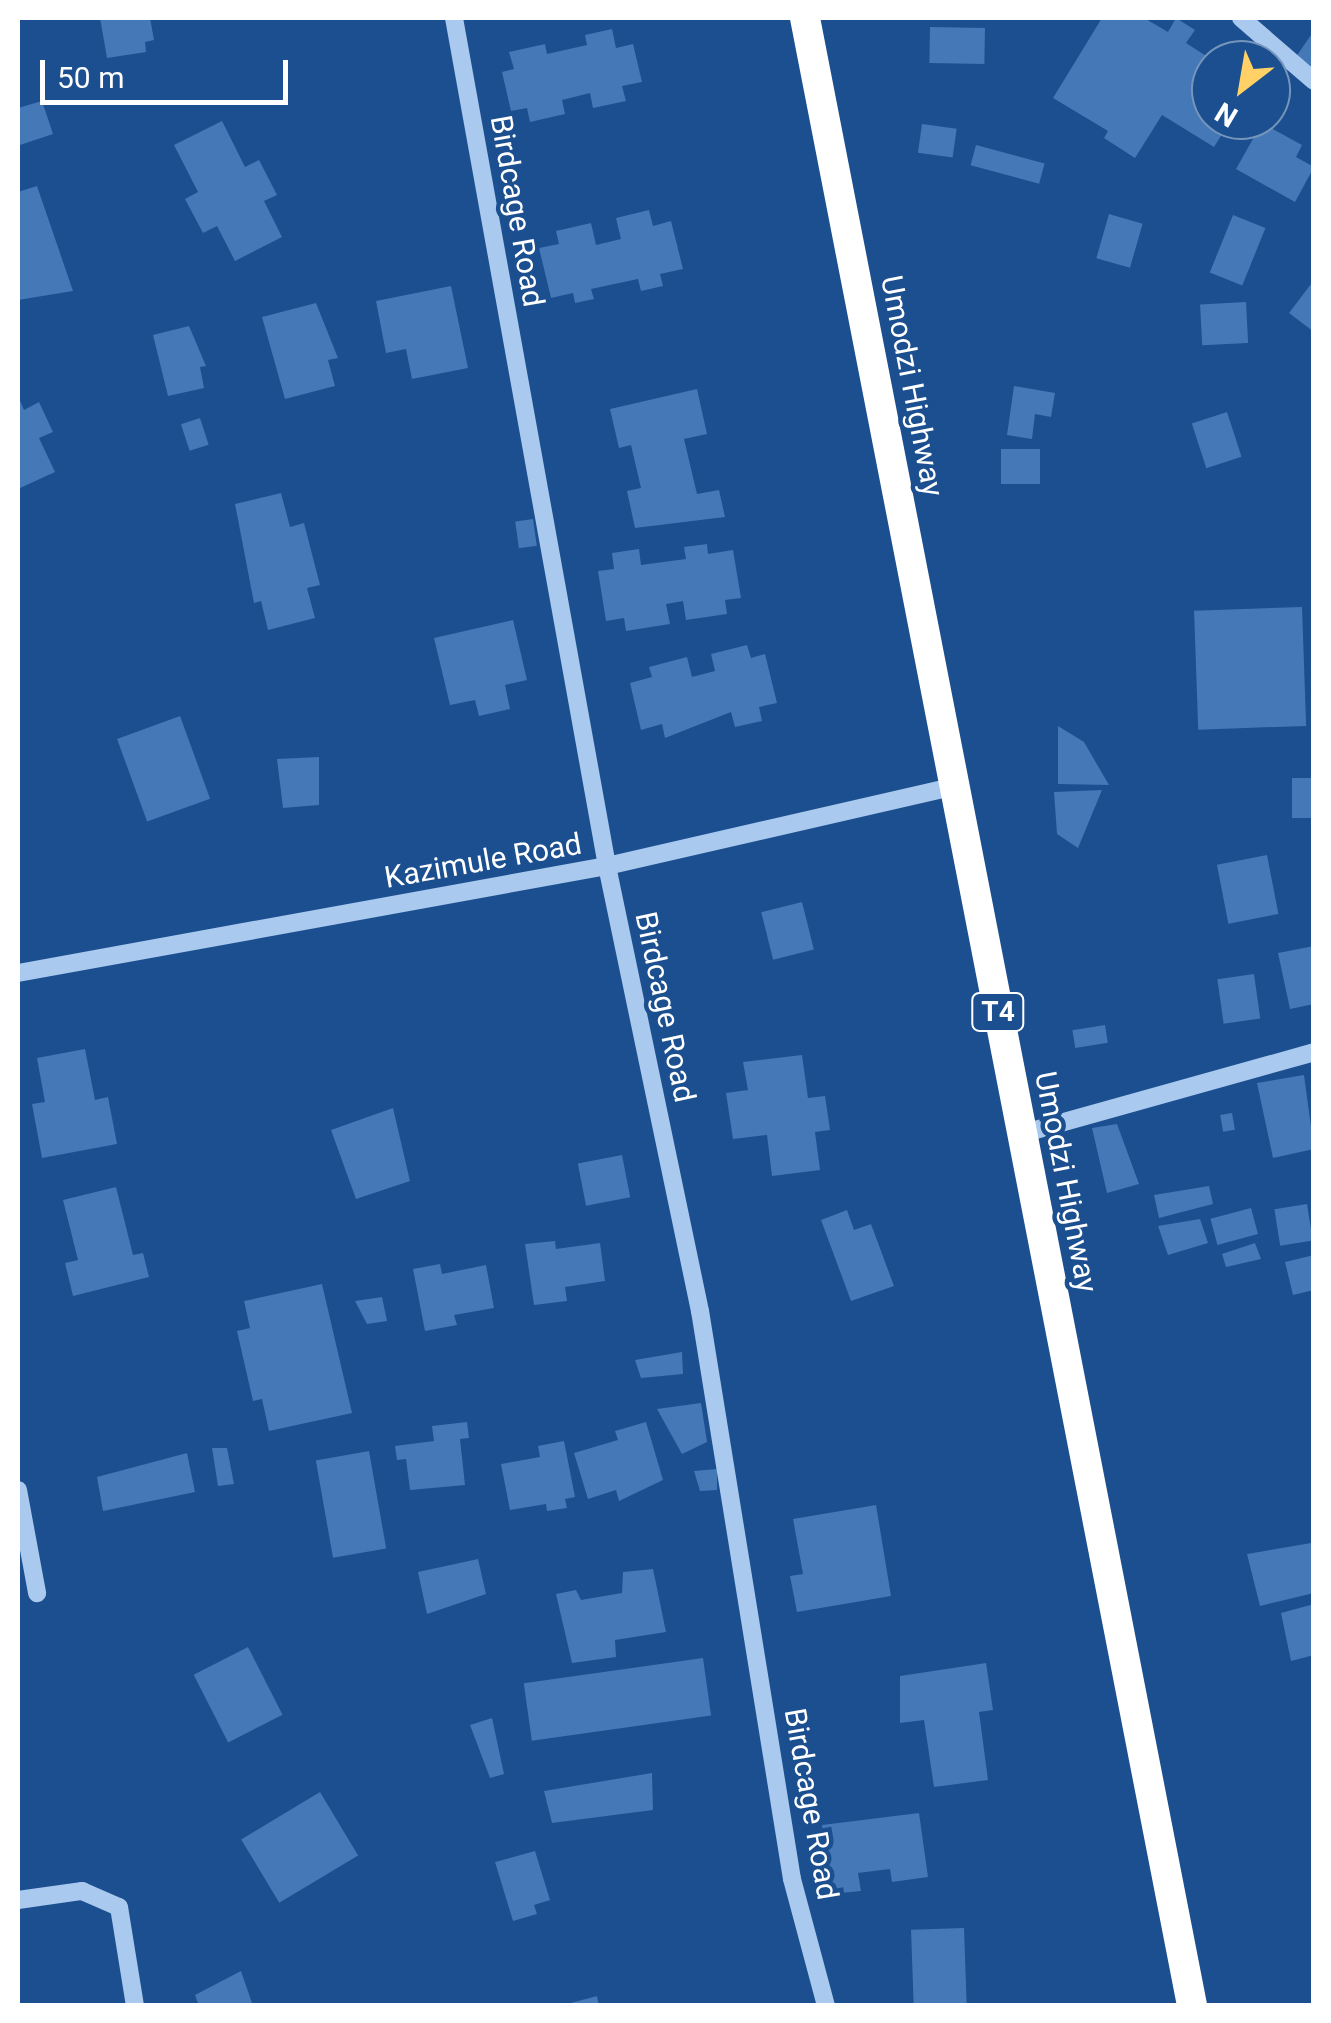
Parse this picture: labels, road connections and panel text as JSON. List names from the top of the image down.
{
  "streets": {
    "highway": ["Umodzi Highway", "T4"],
    "street": ["Birdcage Road", "Kazimule Road"]
  },
  "crossings": [
    ["Birdcage Road", "Kazimule Road"],
    ["Umodzi Highway", "Kazimule Road"]
  ],
  "scale_bar": "50 m",
  "north": "bottom left"
}
